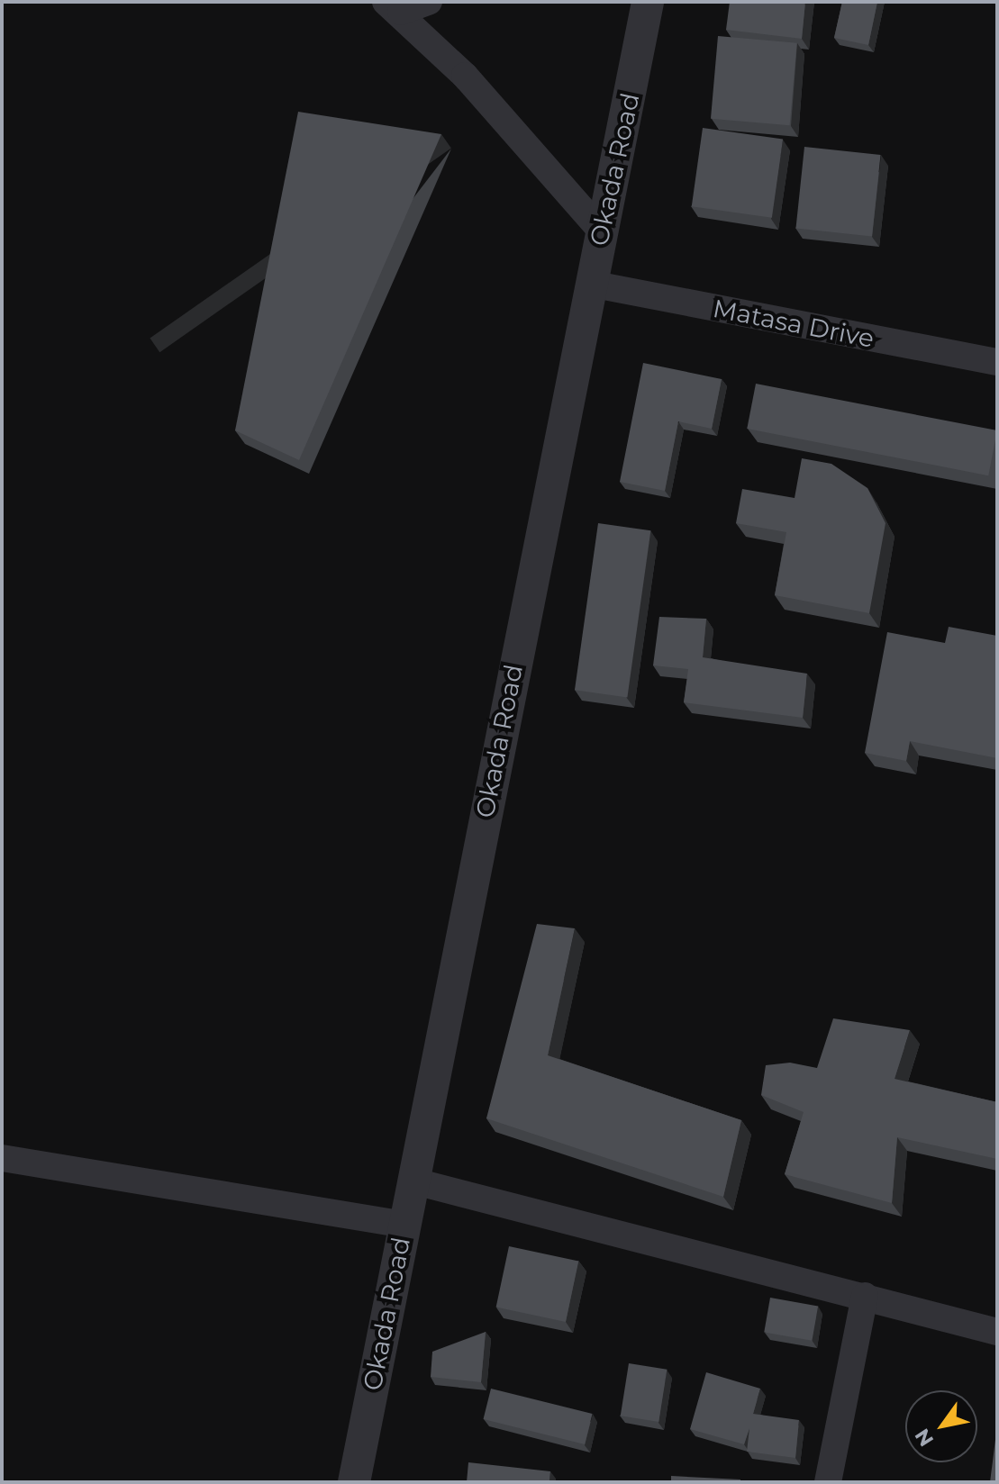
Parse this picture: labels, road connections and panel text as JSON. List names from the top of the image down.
{
  "streets": {
    "street": ["Okada Road", "Matasa Drive"]
  },
  "crossings": [
    ["Okada Road", "Matasa Drive"]
  ],
  "north": "bottom left"
}
